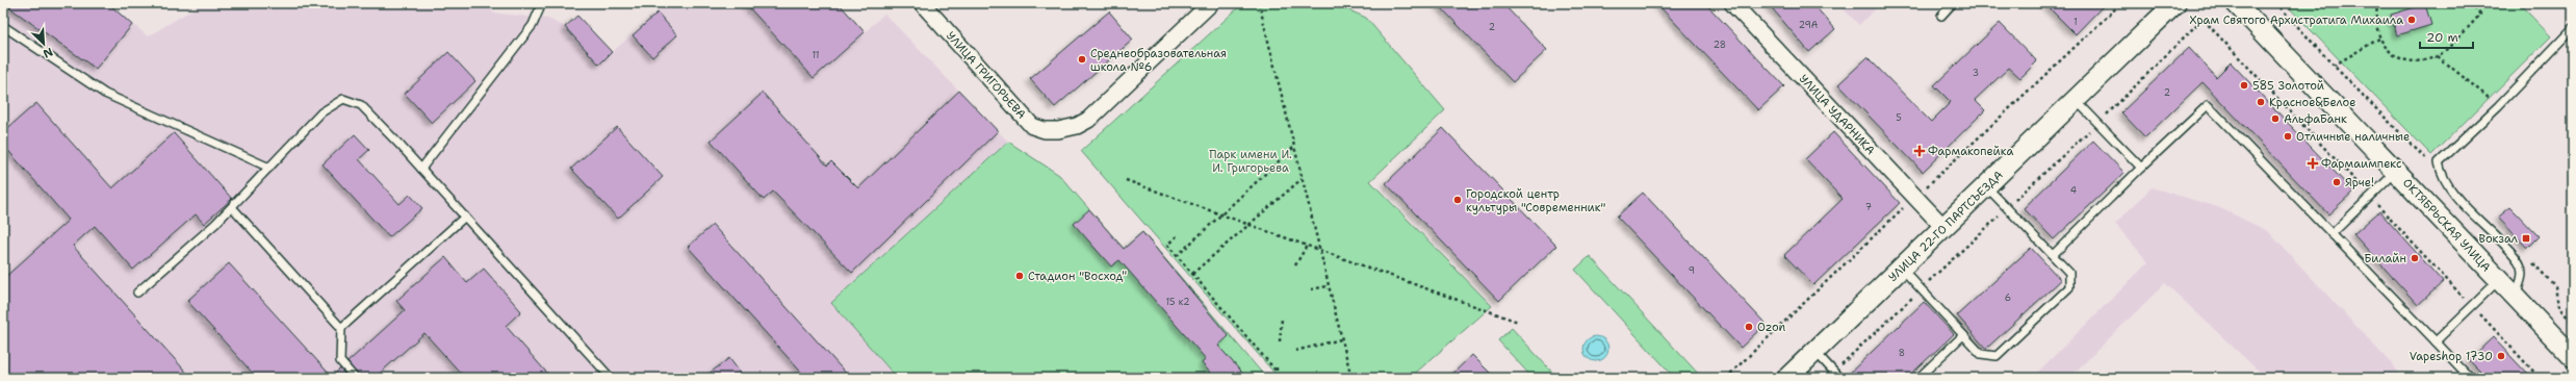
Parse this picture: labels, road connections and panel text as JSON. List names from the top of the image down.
{
  "streets": {
    "street": [
      "УЛИЦА ГРИГОРЬЕВА",
      "УЛИЦА УДАРНИКА",
      "ОКТЯБРЬСКАЯ УЛИЦА",
      "УЛИЦА 22-ГО ПАРТСЪЕЗДА"
    ]
  },
  "crossings": [
    ["УЛИЦА УДАРНИКА", "УЛИЦА 22-ГО ПАРТСЪЕЗДА"]
  ],
  "parks": ["Парк имени И. И. Григорьева"],
  "places": {
    "other": [
      "Храм Святого Архистратига Михаила",
      "Среднеобразовательная школа №6",
      "585 Золотой",
      "Красное&Белое",
      "АльфаБанк",
      "Отличные наличные",
      "Ярче!",
      "Городской центр культуры \"Современник\"",
      "Билайн",
      "Стадион \"Восход\"",
      "Ozon",
      "Vapeshop 1730"
    ],
    "health": ["Фармакопейка", "Фармаимпекс"],
    "transit": ["Вокзал"]
  },
  "house_numbers": [
    "1",
    "29А",
    "2",
    "28",
    "11",
    "3",
    "2",
    "5",
    "4",
    "7",
    "9",
    "6",
    "15 к2",
    "8"
  ],
  "scale_bar": "20 m",
  "north": "bottom right"
}
